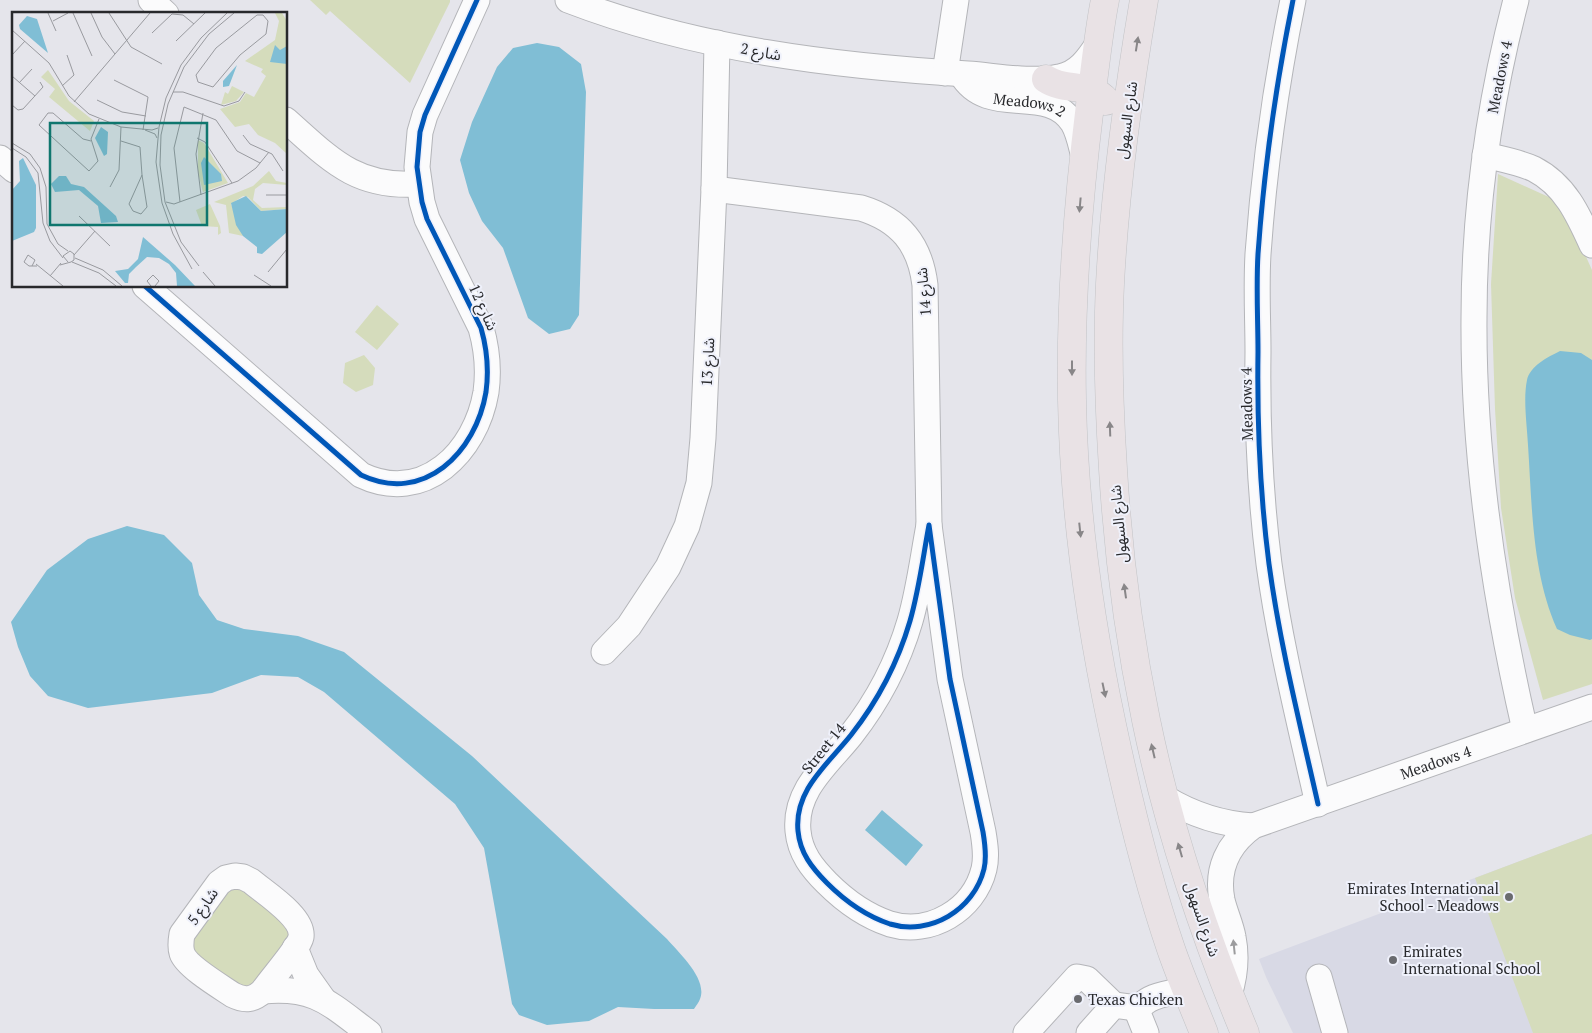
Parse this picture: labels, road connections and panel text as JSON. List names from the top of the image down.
{
  "streets": {
    "main road": ["شارع السهول"],
    "street": [
      "شارع 2",
      "Meadows 4",
      "Meadows 2",
      "شارع 14",
      "شارع 12",
      "شارع 13",
      "Street 14",
      "شارع 5"
    ]
  },
  "crossings": [
    ["شارع 2", "Meadows 2"],
    ["شارع 2", "شارع 13"],
    ["Meadows 4", "شارع السهول"],
    ["شارع 14", "شارع 13"],
    ["شارع 14", "Street 14"]
  ],
  "places": ["Emirates International School - Meadows", "Emirates International School", "Texas Chicken"]
}
